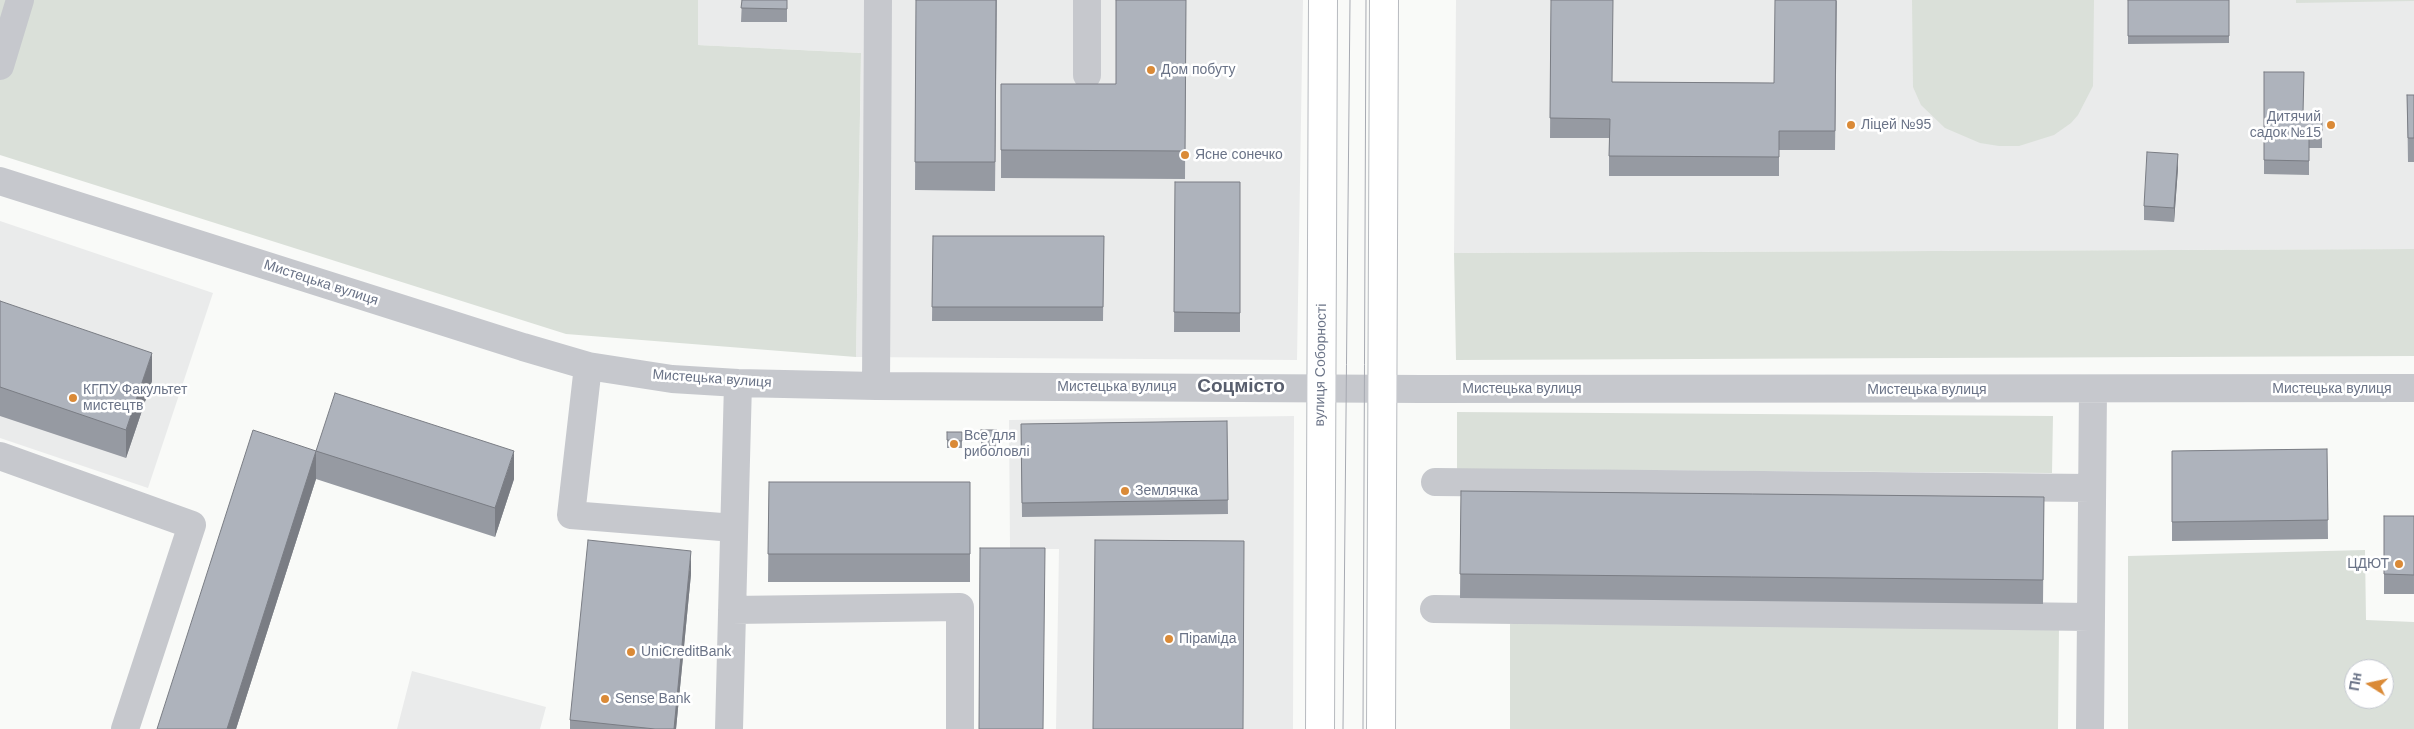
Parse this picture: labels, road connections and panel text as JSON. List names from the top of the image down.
{
  "streets": {
    "main road": ["вулиця Соборності"],
    "street": ["Мистецька вулиця"]
  },
  "crossings": [
    ["Мистецька вулиця", "вулиця Соборності"]
  ],
  "districts": ["Соцмісто"],
  "places": [
    "Дом побуту",
    "Ліцей №95",
    "Дитячий садок №15",
    "Ясне сонечко",
    "КГПУ Факультет мистецтв",
    "Все для риболовлі",
    "Землячка",
    "ЦДЮТ",
    "Піраміда",
    "UniCreditBank",
    "Sense Bank"
  ],
  "north": "left"
}
